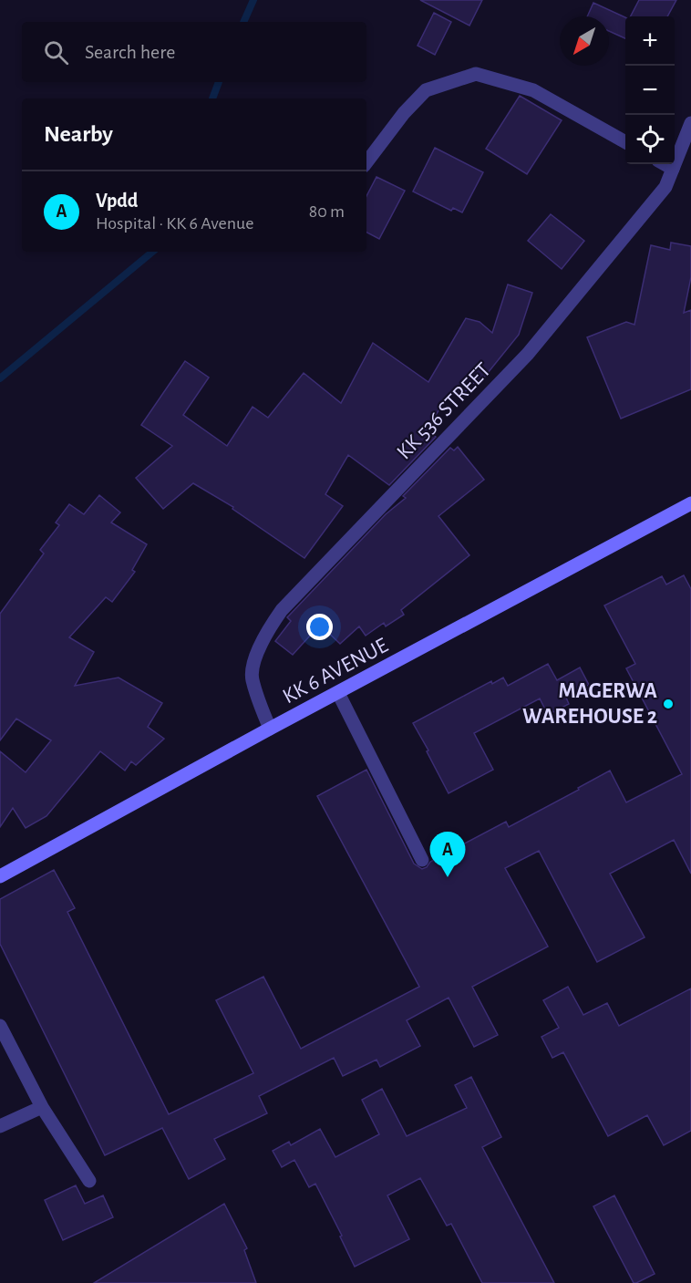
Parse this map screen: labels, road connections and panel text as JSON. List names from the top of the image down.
{
  "streets": {
    "main road": ["KK 6 AVENUE"],
    "street": ["KK 536 STREET"]
  },
  "crossings": [
    ["KK 536 STREET", "KK 6 AVENUE"]
  ],
  "places": ["MAGERWA WAREHOUSE 2"],
  "north": "bottom left",
  "page": {
    "map_buttons": ["+", "−"],
    "search": "Search here",
    "heading": "Nearby",
    "list": [
      {
        "mark": "A",
        "name": "Vpdd",
        "note": "Hospital · KK 6 Avenue",
        "value": "80 m"
      }
    ],
    "pins": "A"
  }
}
